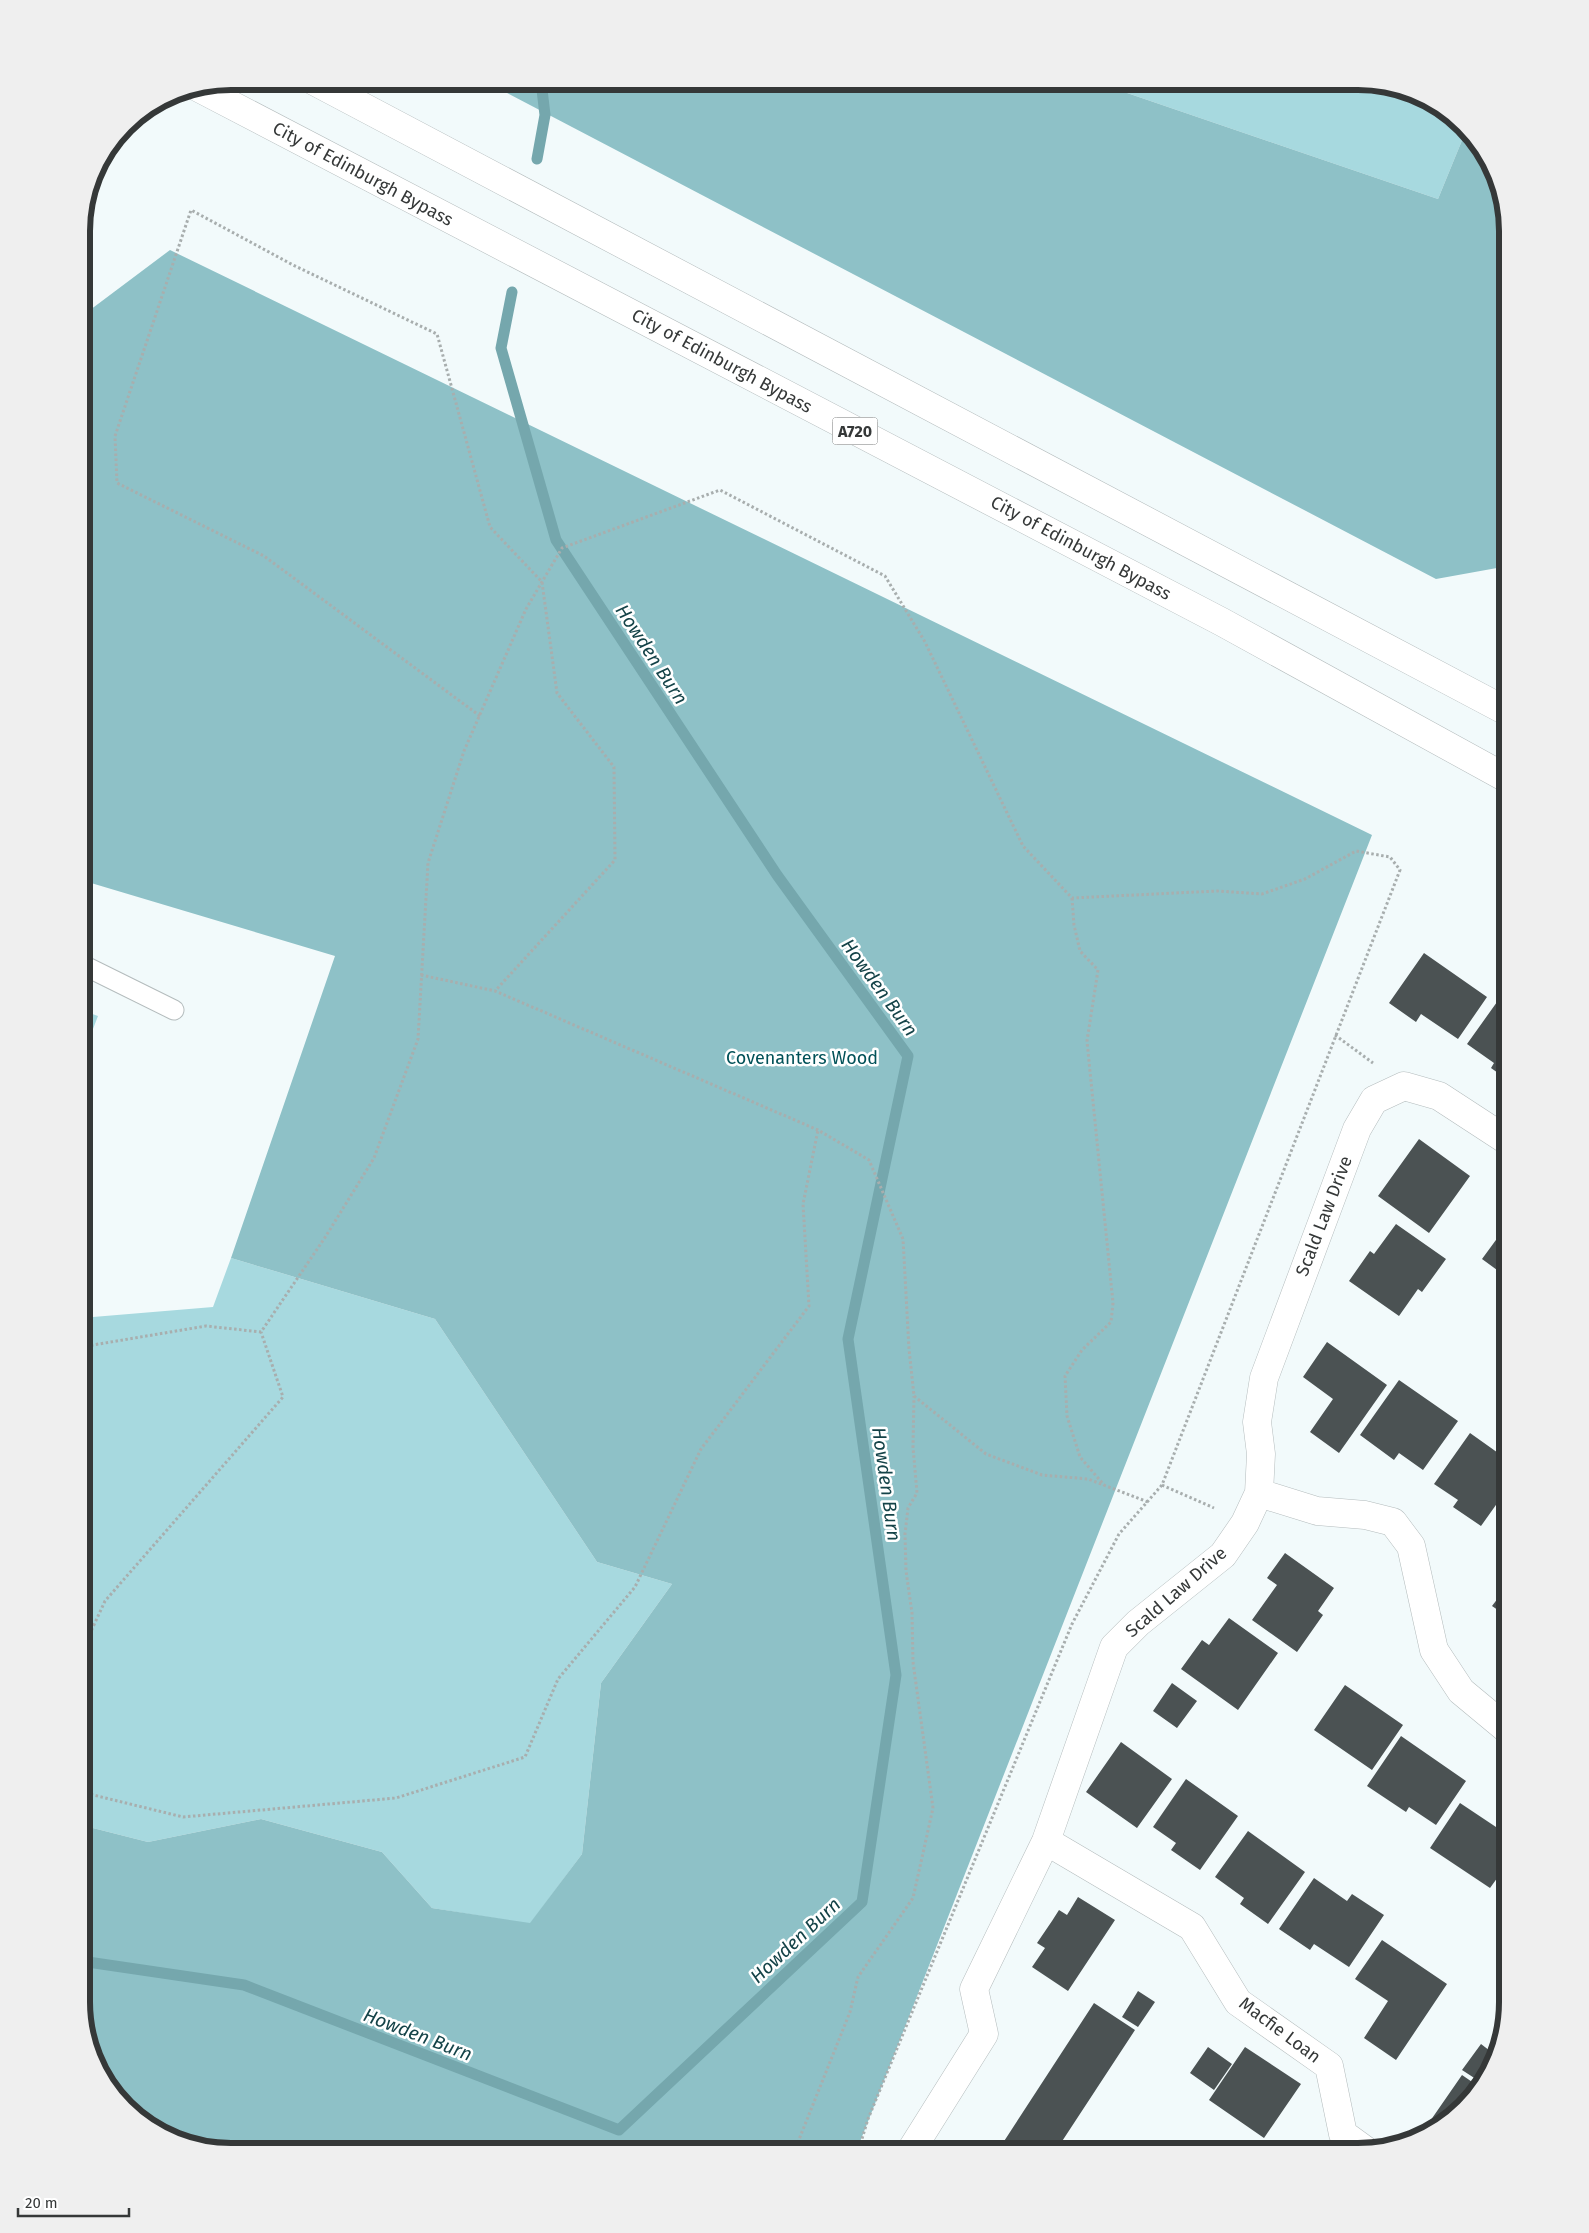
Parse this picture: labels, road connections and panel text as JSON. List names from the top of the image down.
{
  "streets": {
    "main road": [
      "City of Edinburgh Bypass",
      "A720",
      "Scald Law Drive",
      "Macfie Loan"
    ]
  },
  "crossings": [
    ["Scald Law Drive", "Macfie Loan"]
  ],
  "water": ["Howden Burn"],
  "parks": ["Covenanters Wood"],
  "scale_bar": "20 m"
}
